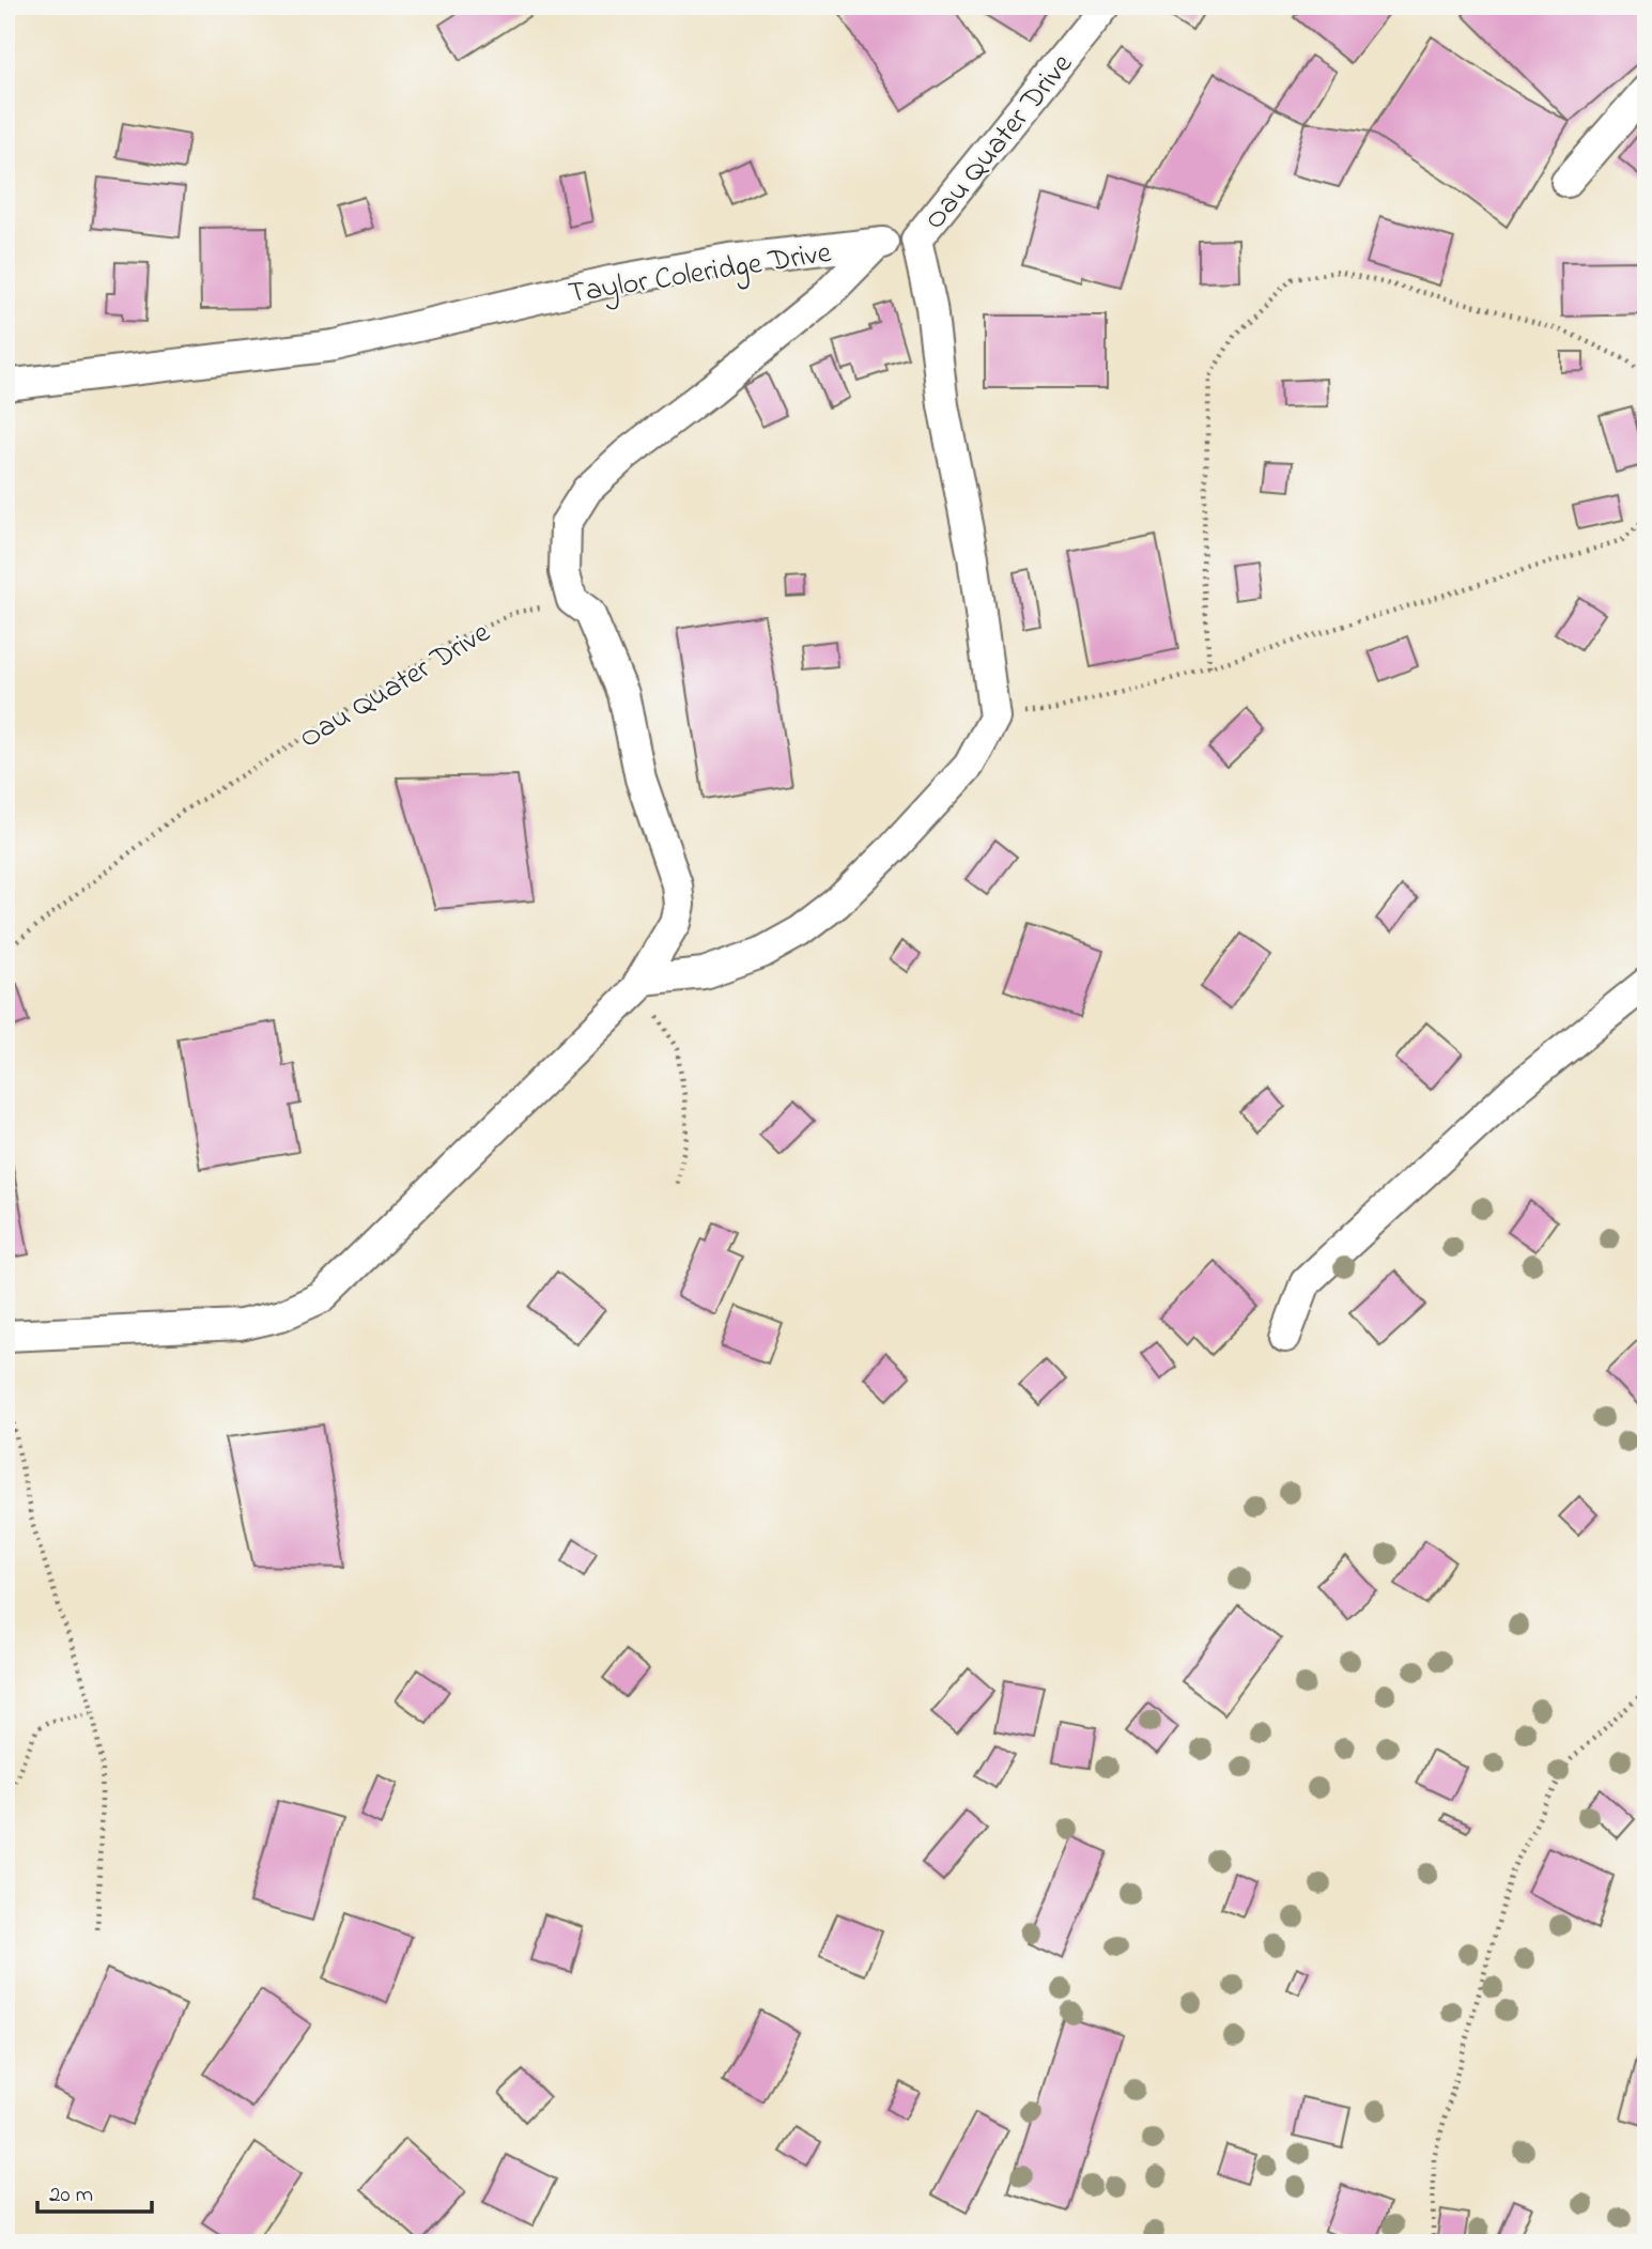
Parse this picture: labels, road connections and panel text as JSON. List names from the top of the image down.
{
  "streets": {
    "street": ["Oau Quater Drive", "Taylor Coleridge Drive"]
  },
  "crossings": [
    ["Oau Quater Drive", "Taylor Coleridge Drive"]
  ],
  "scale_bar": "20 m"
}
